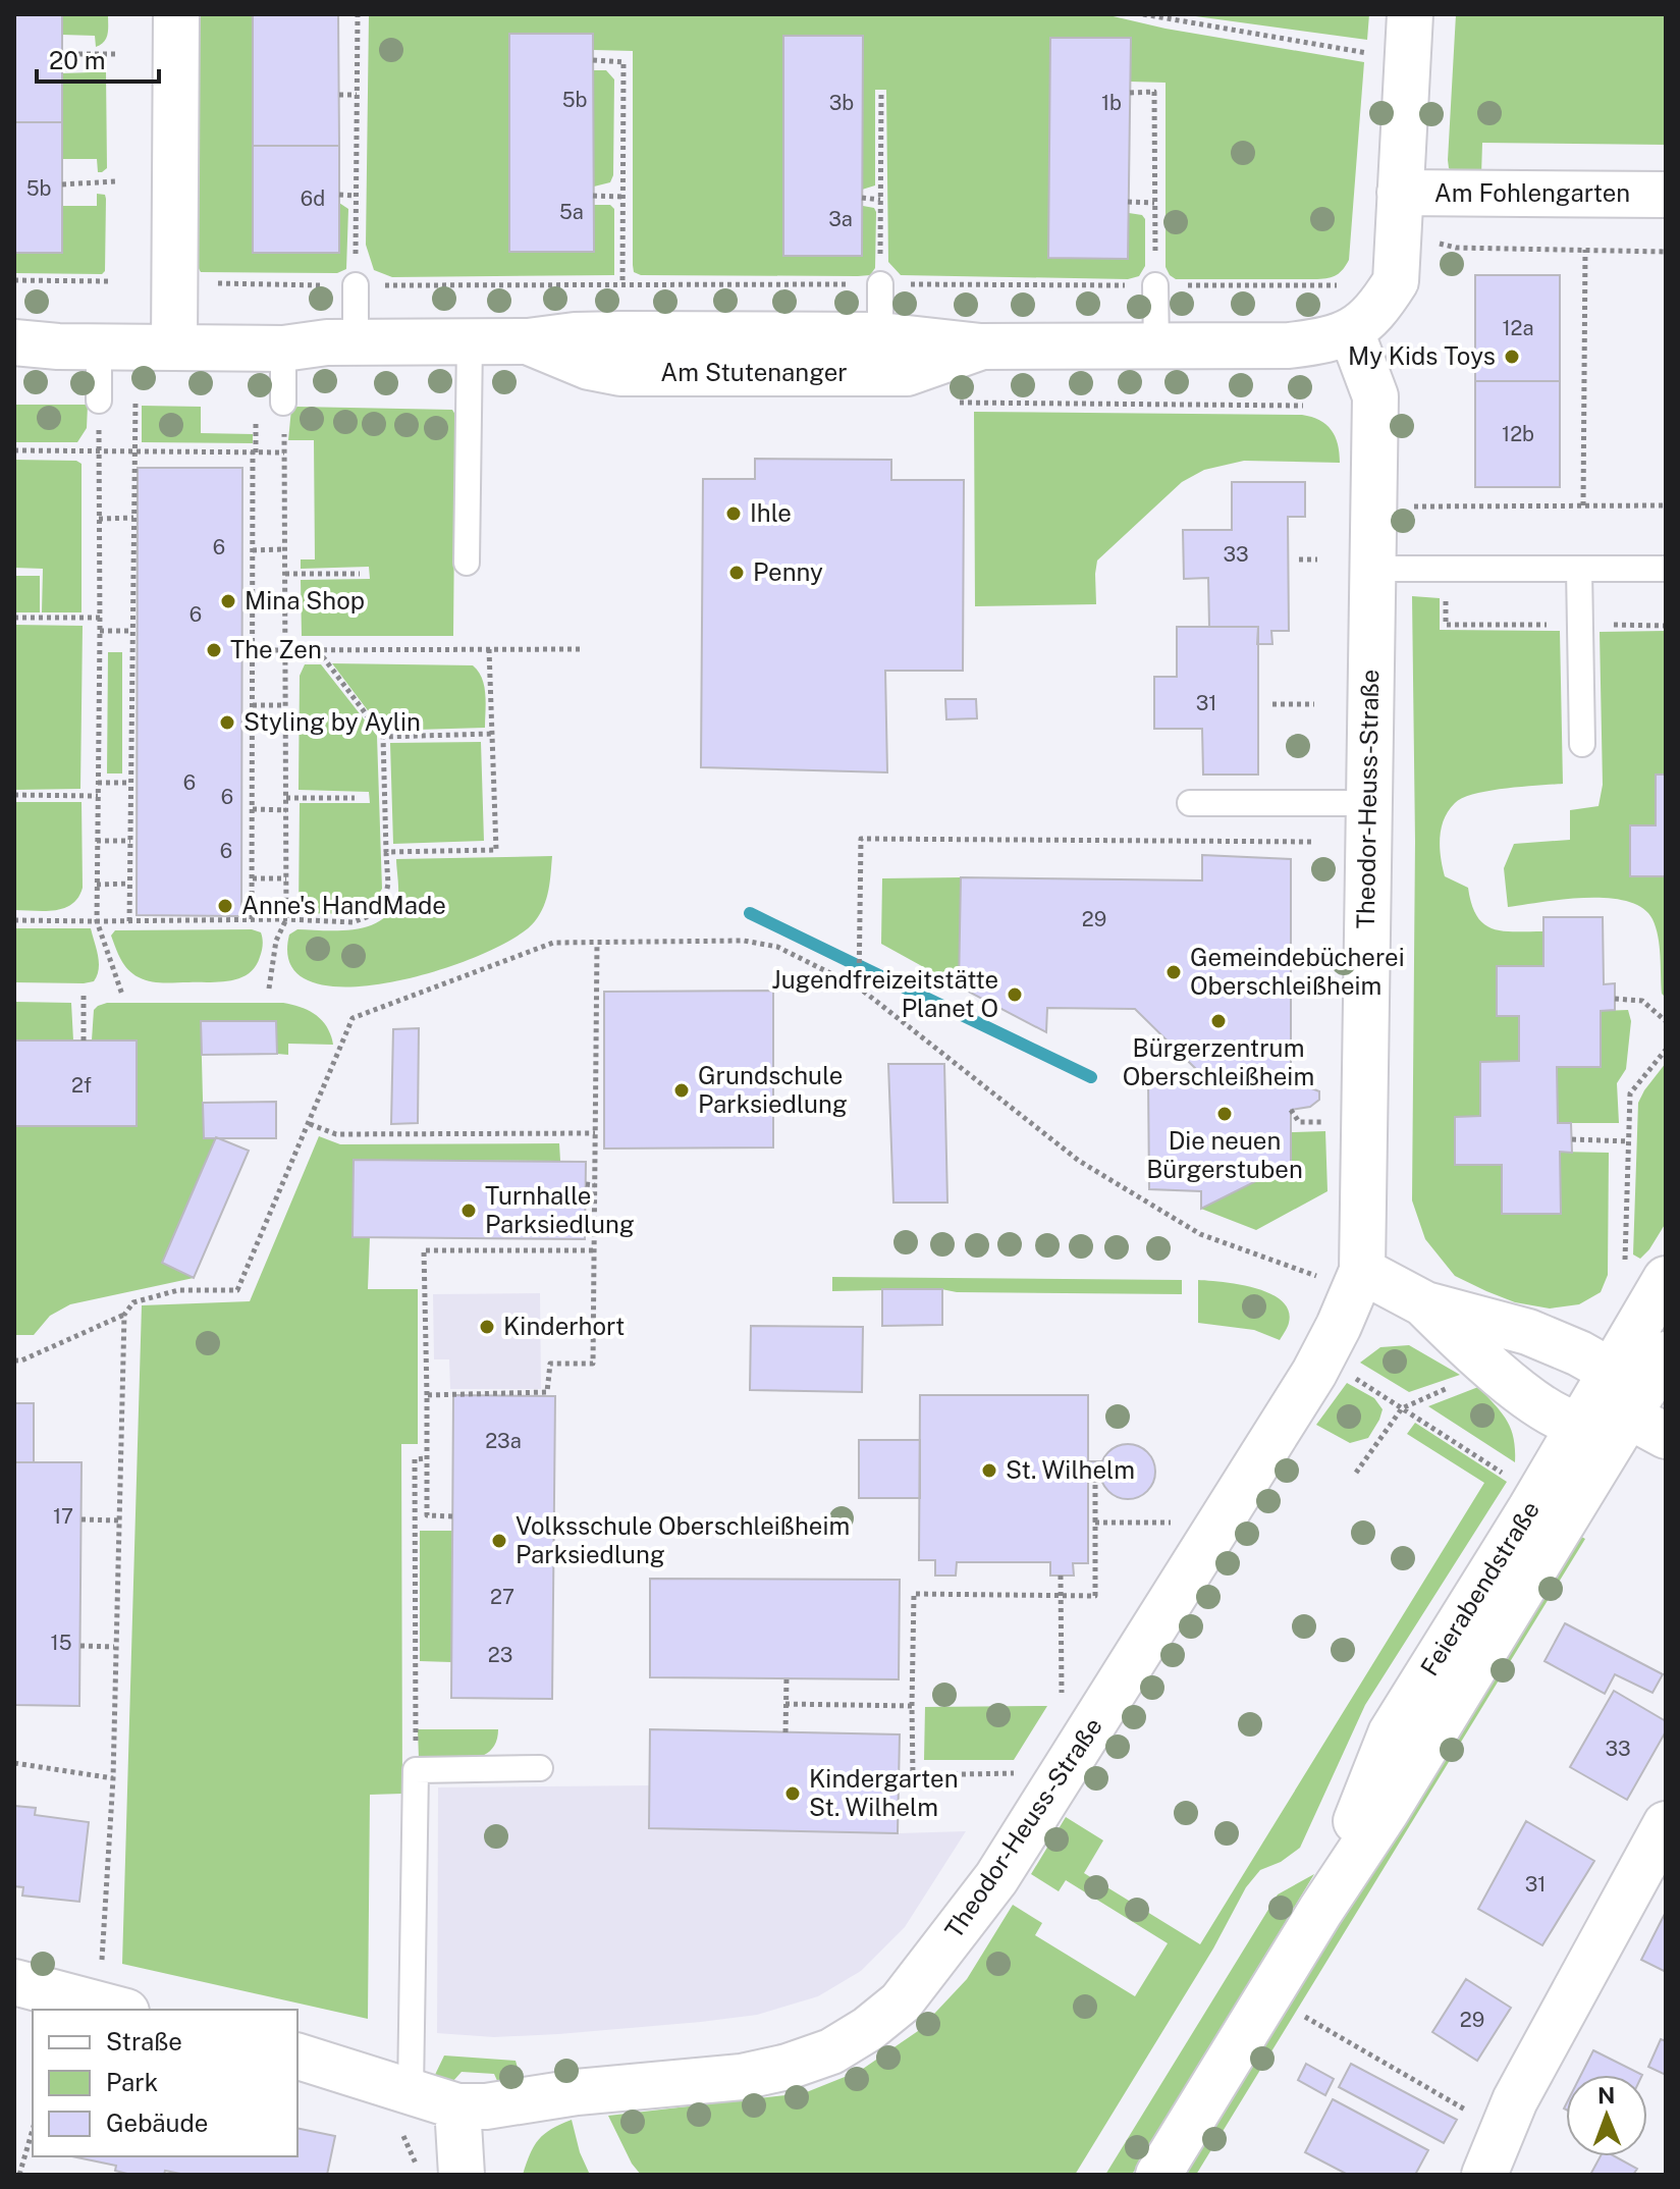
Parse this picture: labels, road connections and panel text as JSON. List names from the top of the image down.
{
  "streets": {
    "street": [
      "Am Fohlengarten",
      "Am Stutenanger",
      "Theodor-Heuss-Straße",
      "Feierabendstraße"
    ]
  },
  "crossings": [
    ["Am Fohlengarten", "Am Stutenanger"],
    ["Am Fohlengarten", "Theodor-Heuss-Straße"],
    ["Am Stutenanger", "Theodor-Heuss-Straße"]
  ],
  "places": [
    "My Kids Toys",
    "Ihle",
    "Penny",
    "Mina Shop",
    "The Zen",
    "Styling by Aylin",
    "Anne's HandMade",
    "Gemeindebücherei Oberschleißheim",
    "Jugendfreizeitstätte Planet O",
    "Bürgerzentrum Oberschleißheim",
    "Grundschule Parksiedlung",
    "Die neuen Bürgerstuben",
    "Turnhalle Parksiedlung",
    "Kinderhort",
    "St. Wilhelm",
    "Volksschule Oberschleißheim Parksiedlung",
    "Kindergarten St. Wilhelm"
  ],
  "house_numbers": [
    "5b",
    "3b",
    "1b",
    "5b",
    "6d",
    "5a",
    "3a",
    "12a",
    "12b",
    "6",
    "33",
    "6",
    "31",
    "6",
    "6",
    "6",
    "29",
    "2f",
    "23a",
    "17",
    "27",
    "15",
    "23",
    "33",
    "31",
    "29"
  ],
  "legend": ["Straße", "Park", "Gebäude"],
  "scale_bar": "20 m",
  "north": "top"
}
